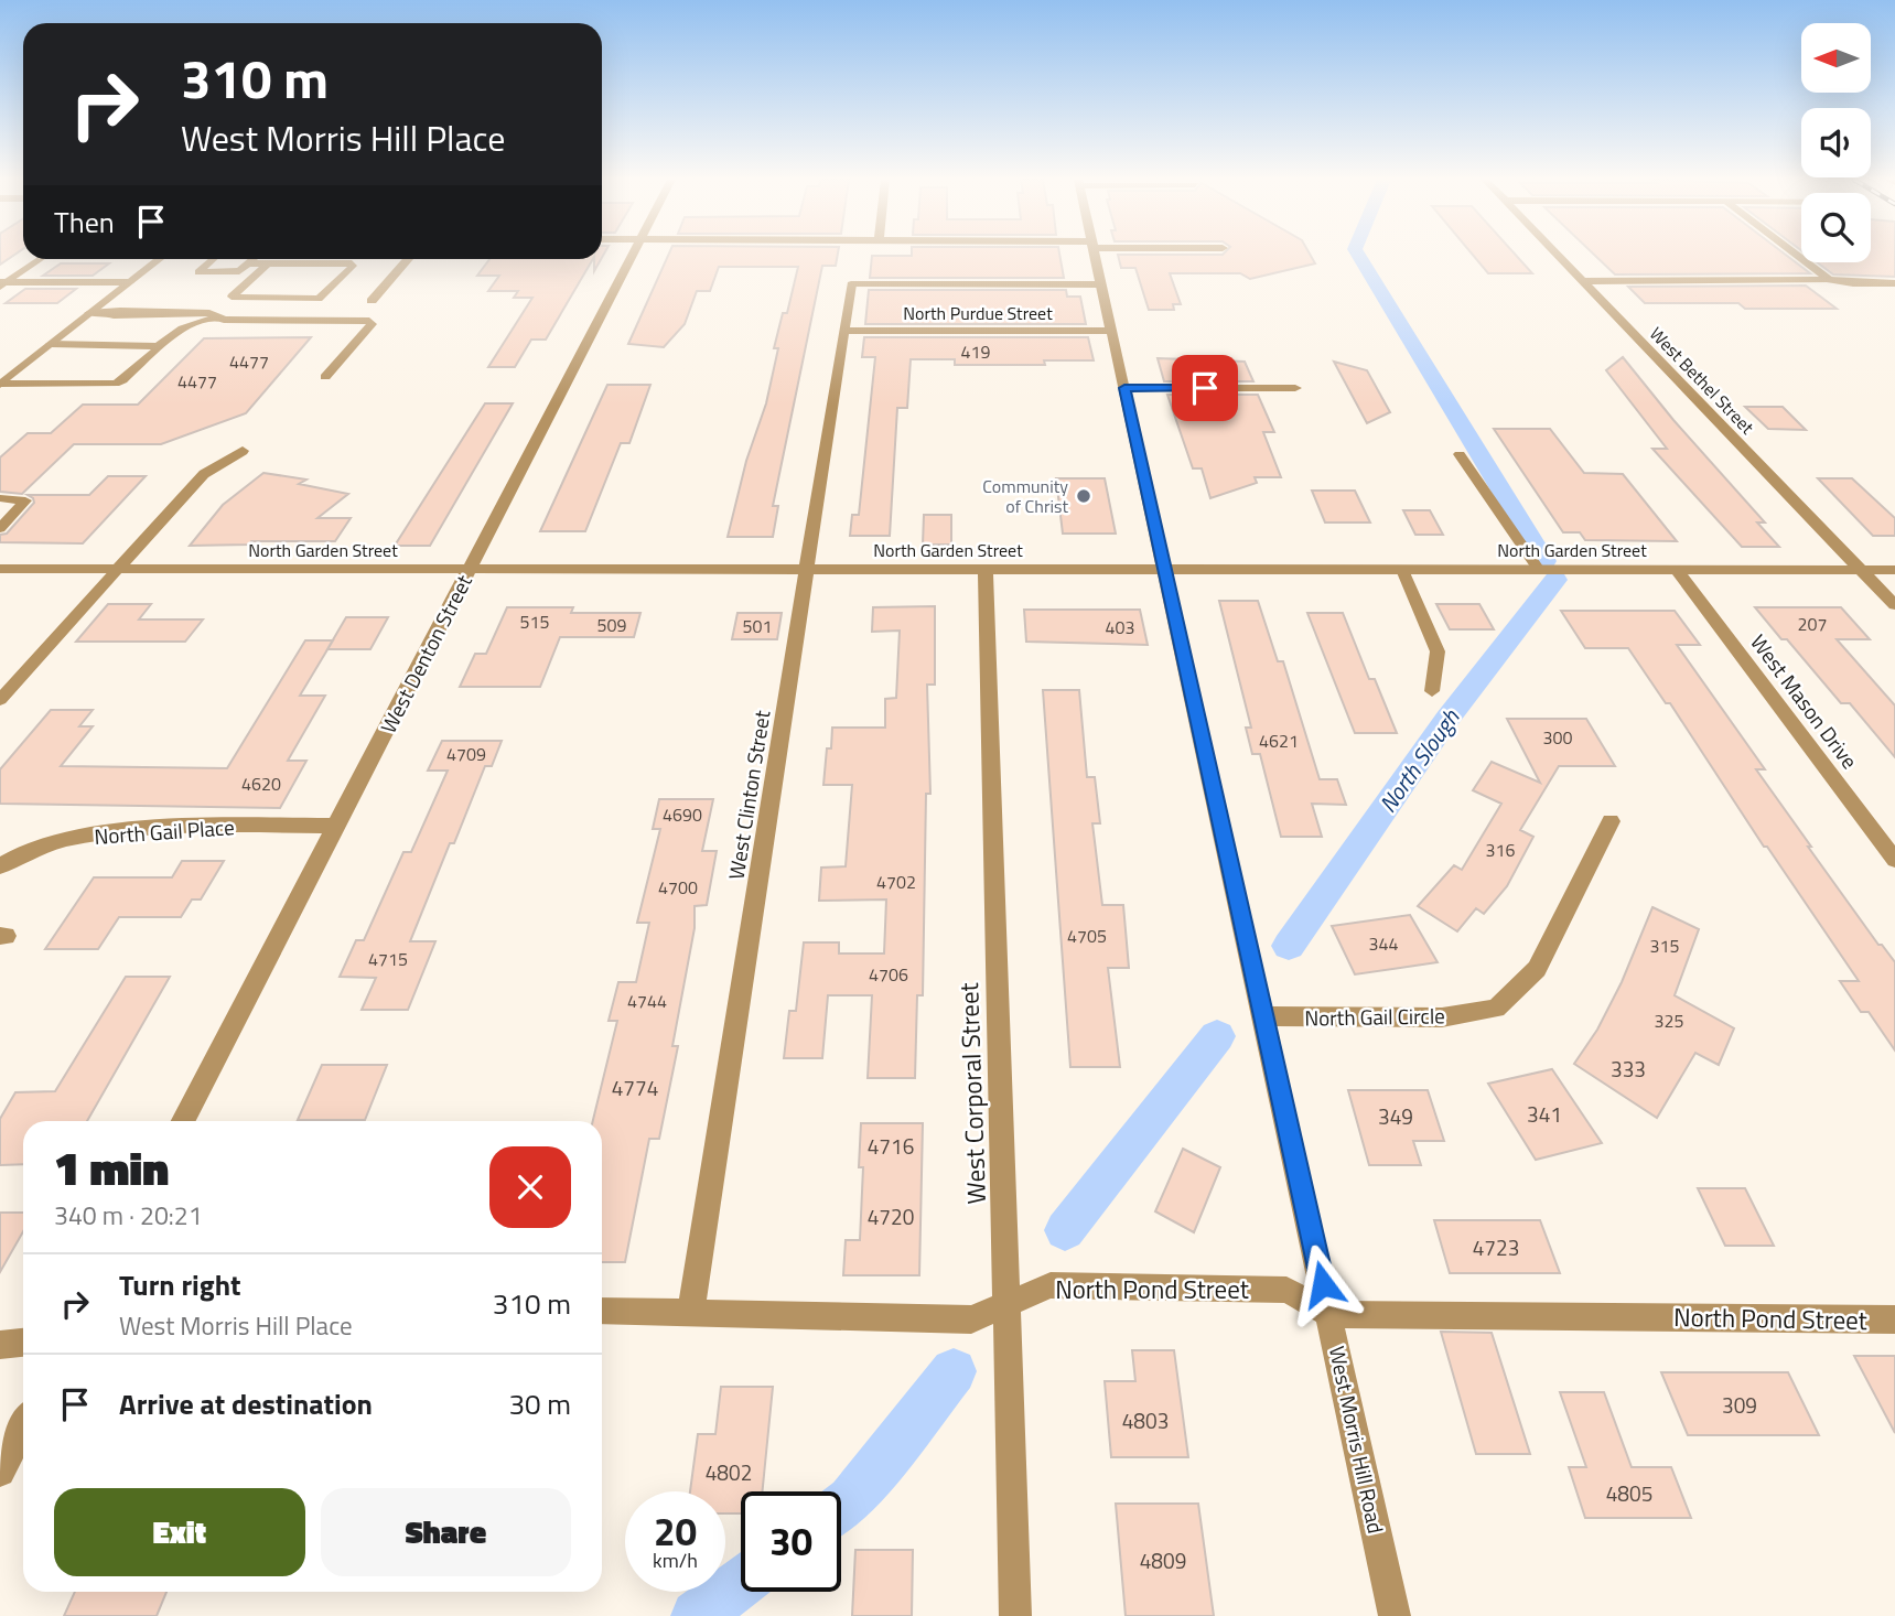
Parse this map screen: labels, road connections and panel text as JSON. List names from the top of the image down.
{
  "streets": {
    "street": [
      "North Purdue Street",
      "West Bethel Street",
      "North Garden Street",
      "West Denton Street",
      "West Mason Drive",
      "West Clinton Street",
      "North Gail Place",
      "North Gail Circle",
      "West Corporal Street",
      "North Pond Street",
      "West Morris Hill Road"
    ]
  },
  "crossings": [
    ["North Purdue Street", "West Clinton Street"],
    ["North Purdue Street", "West Morris Hill Road"],
    ["West Bethel Street", "North Garden Street"],
    ["North Garden Street", "West Denton Street"],
    ["North Garden Street", "West Mason Drive"],
    ["North Garden Street", "West Clinton Street"],
    ["North Garden Street", "West Corporal Street"],
    ["North Garden Street", "West Morris Hill Road"],
    ["West Denton Street", "North Gail Place"],
    ["West Clinton Street", "North Pond Street"],
    ["North Gail Circle", "West Morris Hill Road"],
    ["West Corporal Street", "North Pond Street"],
    ["North Pond Street", "West Morris Hill Road"]
  ],
  "water": ["North Slough"],
  "places": ["Community of Christ"],
  "house_numbers": [
    "419",
    "4477",
    "4477",
    "515",
    "207",
    "509",
    "501",
    "403",
    "300",
    "4621",
    "4709",
    "4620",
    "4690",
    "316",
    "4702",
    "4700",
    "4705",
    "344",
    "315",
    "4715",
    "4706",
    "4744",
    "325",
    "333",
    "4774",
    "341",
    "349",
    "4716",
    "4720",
    "4723",
    "309",
    "4803",
    "4802",
    "4805",
    "4809"
  ],
  "north": "left",
  "page": {
    "turn": ["310 m", "West Morris Hill Place"],
    "then": "Then",
    "heading": ["1 min", "340 m · 20:21"],
    "list": [
      {
        "name": "Turn right",
        "note": "West Morris Hill Place",
        "value": "310 m"
      },
      {
        "name": "Arrive at destination",
        "value": "30 m"
      }
    ],
    "buttons": ["Exit", "Share"],
    "speed": "20 km/h",
    "limit": "30"
  }
}
